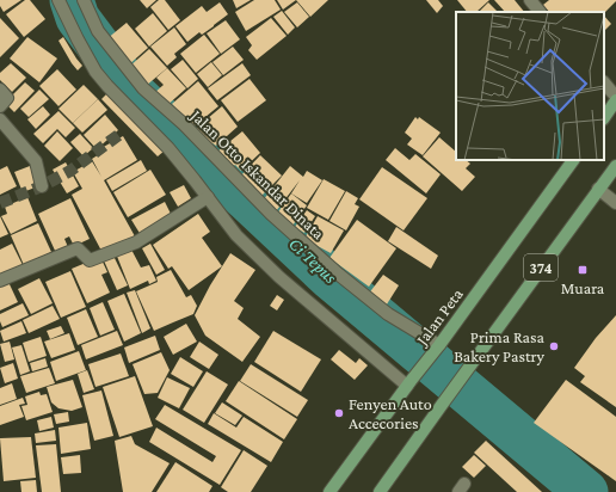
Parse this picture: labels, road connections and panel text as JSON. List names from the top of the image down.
{
  "streets": {
    "main road": ["374", "Jalan Peta"],
    "street": ["Jalan Otto Iskandar Dinata"]
  },
  "crossings": [
    ["Jalan Otto Iskandar Dinata", "Jalan Peta"]
  ],
  "water": ["Ci Tepus"],
  "places": {
    "transit": ["Muara"],
    "other": ["Prima Rasa Bakery Pastry", "Fenyen Auto Accecories"]
  }
}
